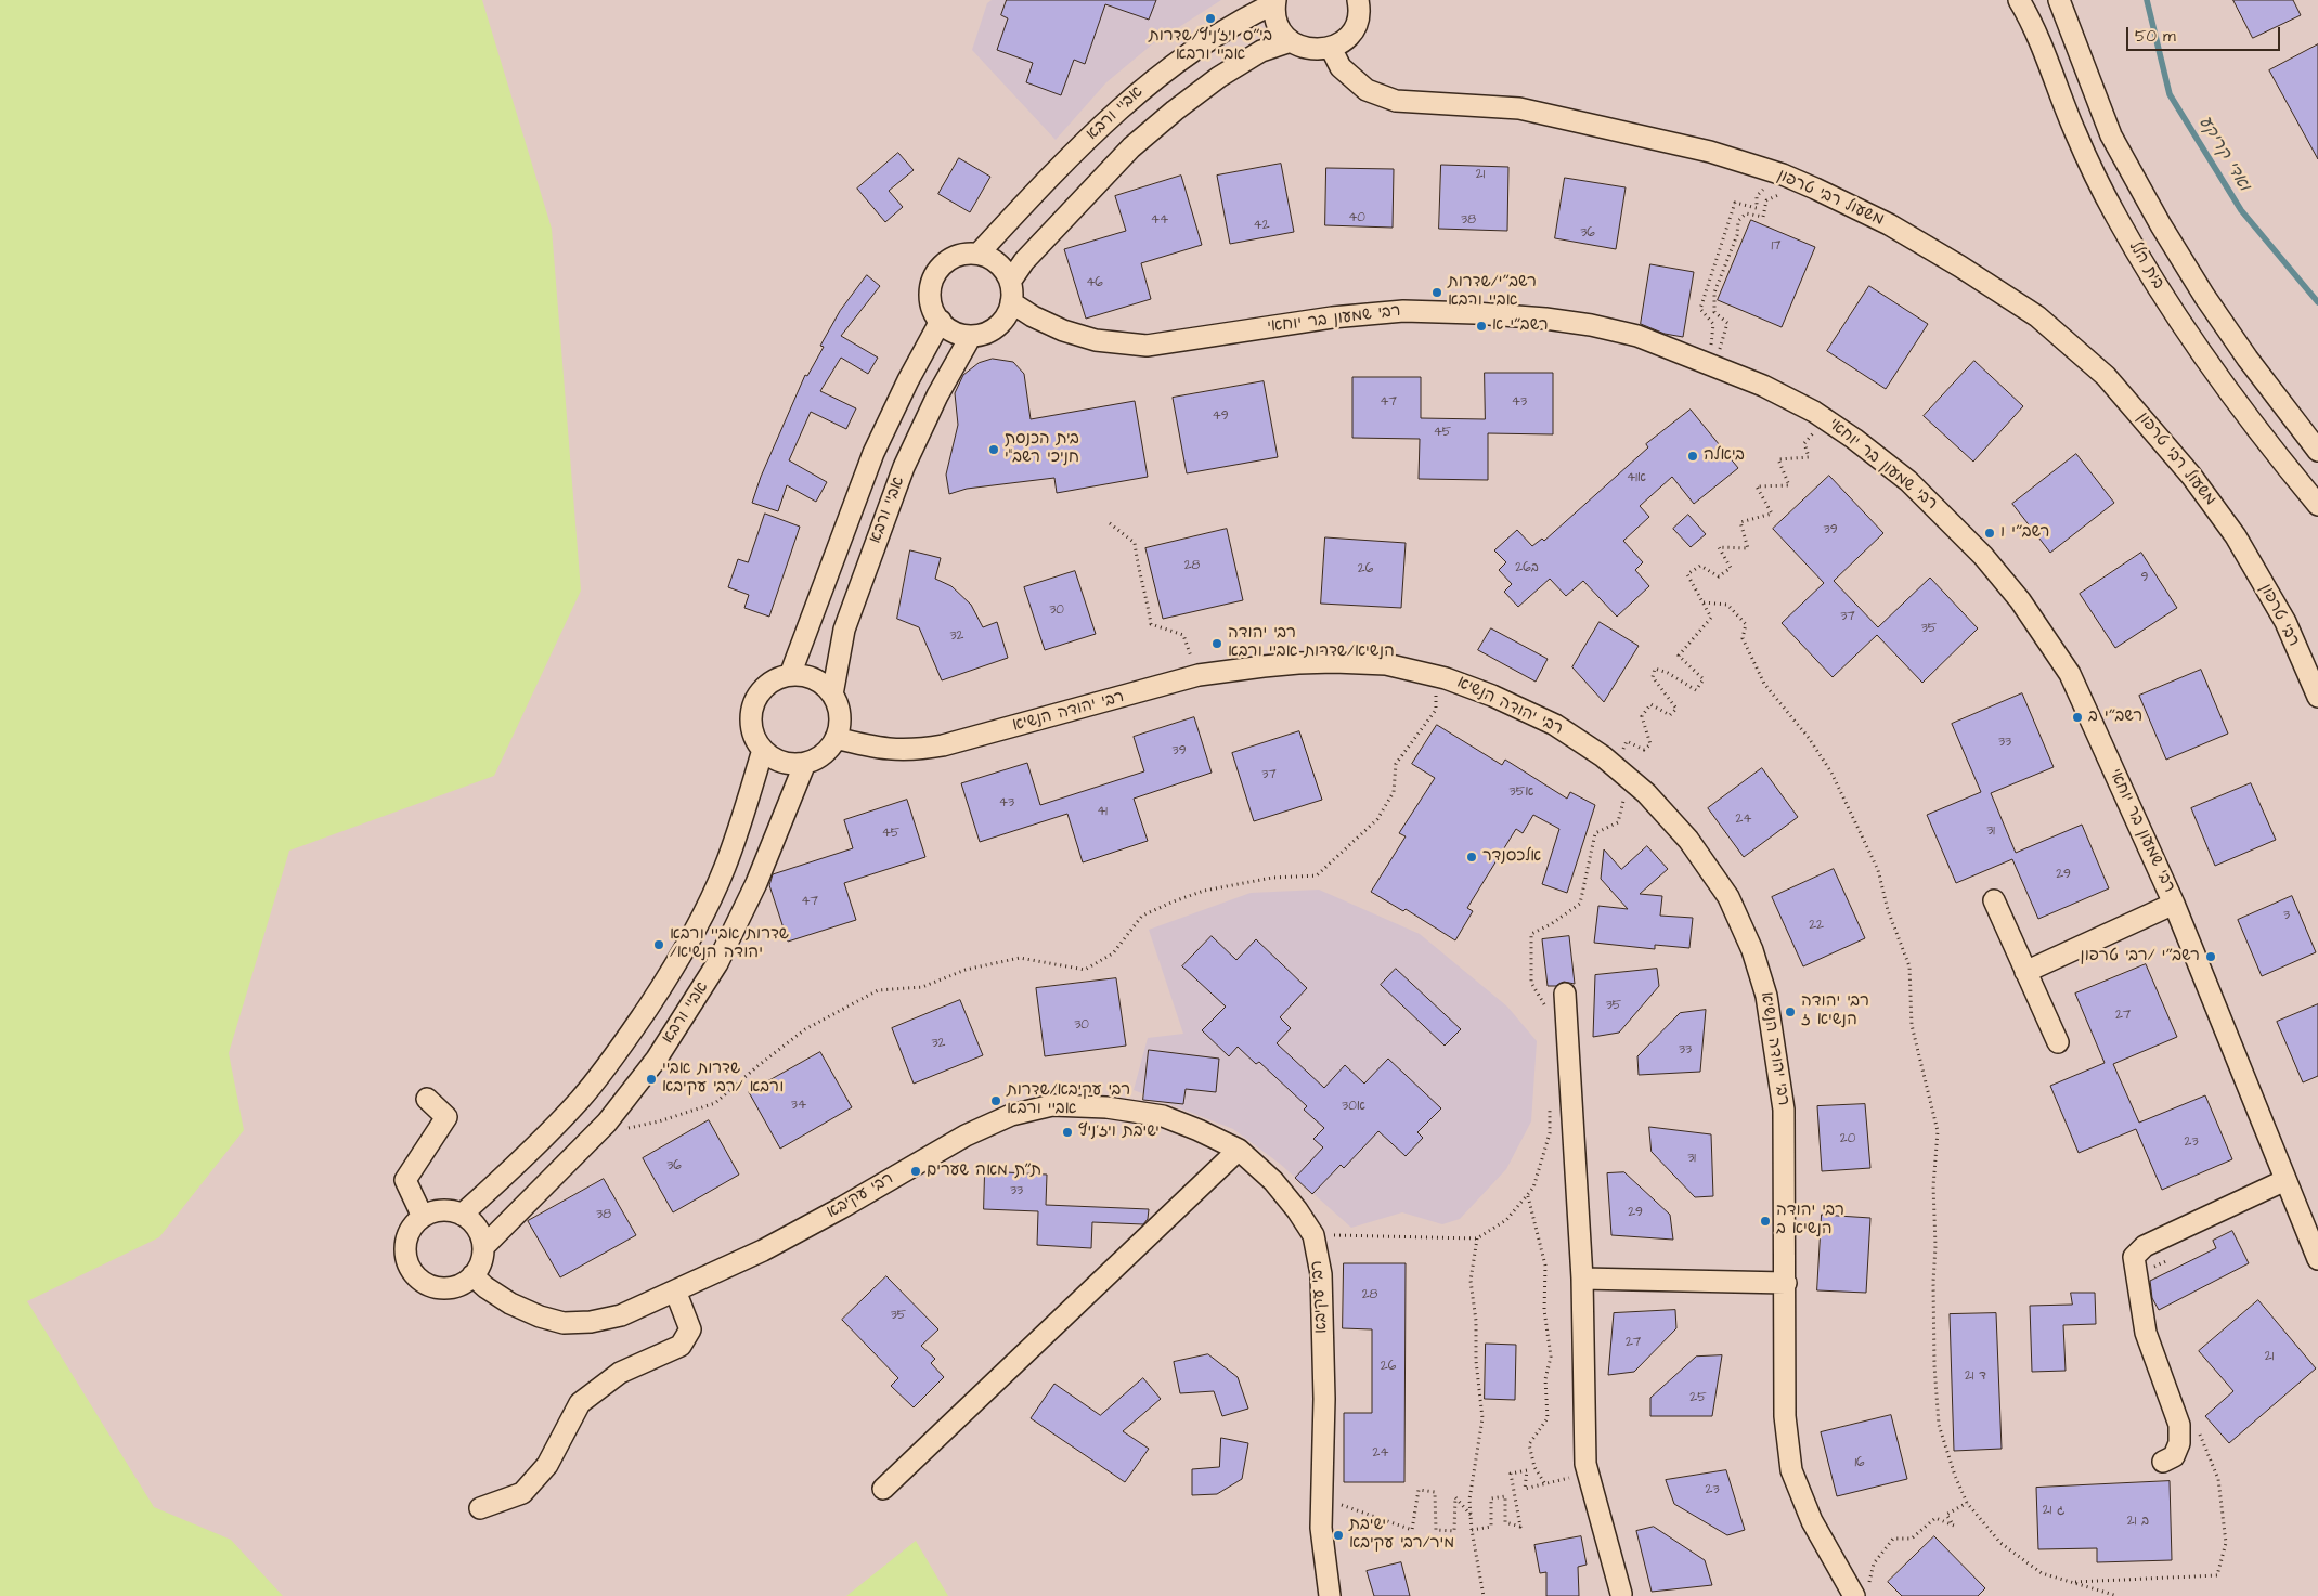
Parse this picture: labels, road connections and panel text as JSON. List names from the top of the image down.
{
  "streets": {
    "street": [
      "אביי ורבא",
      "משעול רבי טרפון",
      "בית הלל",
      "רבי שמעון בר יוחאי",
      "רבי טרפון",
      "רבי יהודה הנשיא",
      "רבי עקיבא"
    ]
  },
  "crossings": [
    ["אביי ורבא", "רבי שמעון בר יוחאי"],
    ["אביי ורבא", "רבי יהודה הנשיא"],
    ["אביי ורבא", "רבי עקיבא"],
    ["משעול רבי טרפון", "רבי טרפון"]
  ],
  "water": ["ואדי קריקע"],
  "places": [
    "בי״ס ויז׳ניץ/שדרות אביי ורבא",
    "רשב״י/שדרות אביי ורבא",
    "רשב״י א",
    "בית הכנסת חניכי רשב\"י",
    "ביאלה",
    "רשב״י ו",
    "רבי יהודה הנשיא/שדרות אביי ורבא",
    "רשב״י ב",
    "אלכסנדר",
    "שדרות אביי ורבא /יהודה הנשיא",
    "רשב״י /רבי טרפון",
    "רבי יהודה הנשיא ז",
    "שדרות אביי ורבא /רבי עקיבא",
    "רבי עקיבא/שדרות אביי ורבא",
    "ישיבת ויז'ניץ",
    "ת״ת מאה שערים",
    "רבי יהודה הנשיא ב",
    "ישיבת מיר/רבי עקיבא"
  ],
  "house_numbers": [
    "21",
    "40",
    "44",
    "38",
    "42",
    "36",
    "17",
    "46",
    "47",
    "43",
    "49",
    "45",
    "41א",
    "39",
    "28",
    "26ב",
    "26",
    "9",
    "30",
    "37",
    "35",
    "32",
    "33",
    "39",
    "37",
    "35א",
    "43",
    "41",
    "24",
    "31",
    "45",
    "29",
    "47",
    "3",
    "22",
    "35",
    "27",
    "30",
    "32",
    "33",
    "34",
    "30א",
    "20",
    "23",
    "31",
    "36",
    "33",
    "29",
    "38",
    "28",
    "35",
    "27",
    "21",
    "26",
    "21 ד",
    "25",
    "24",
    "16",
    "23",
    "21 ג",
    "21 ב"
  ],
  "scale_bar": "50 m"
}
